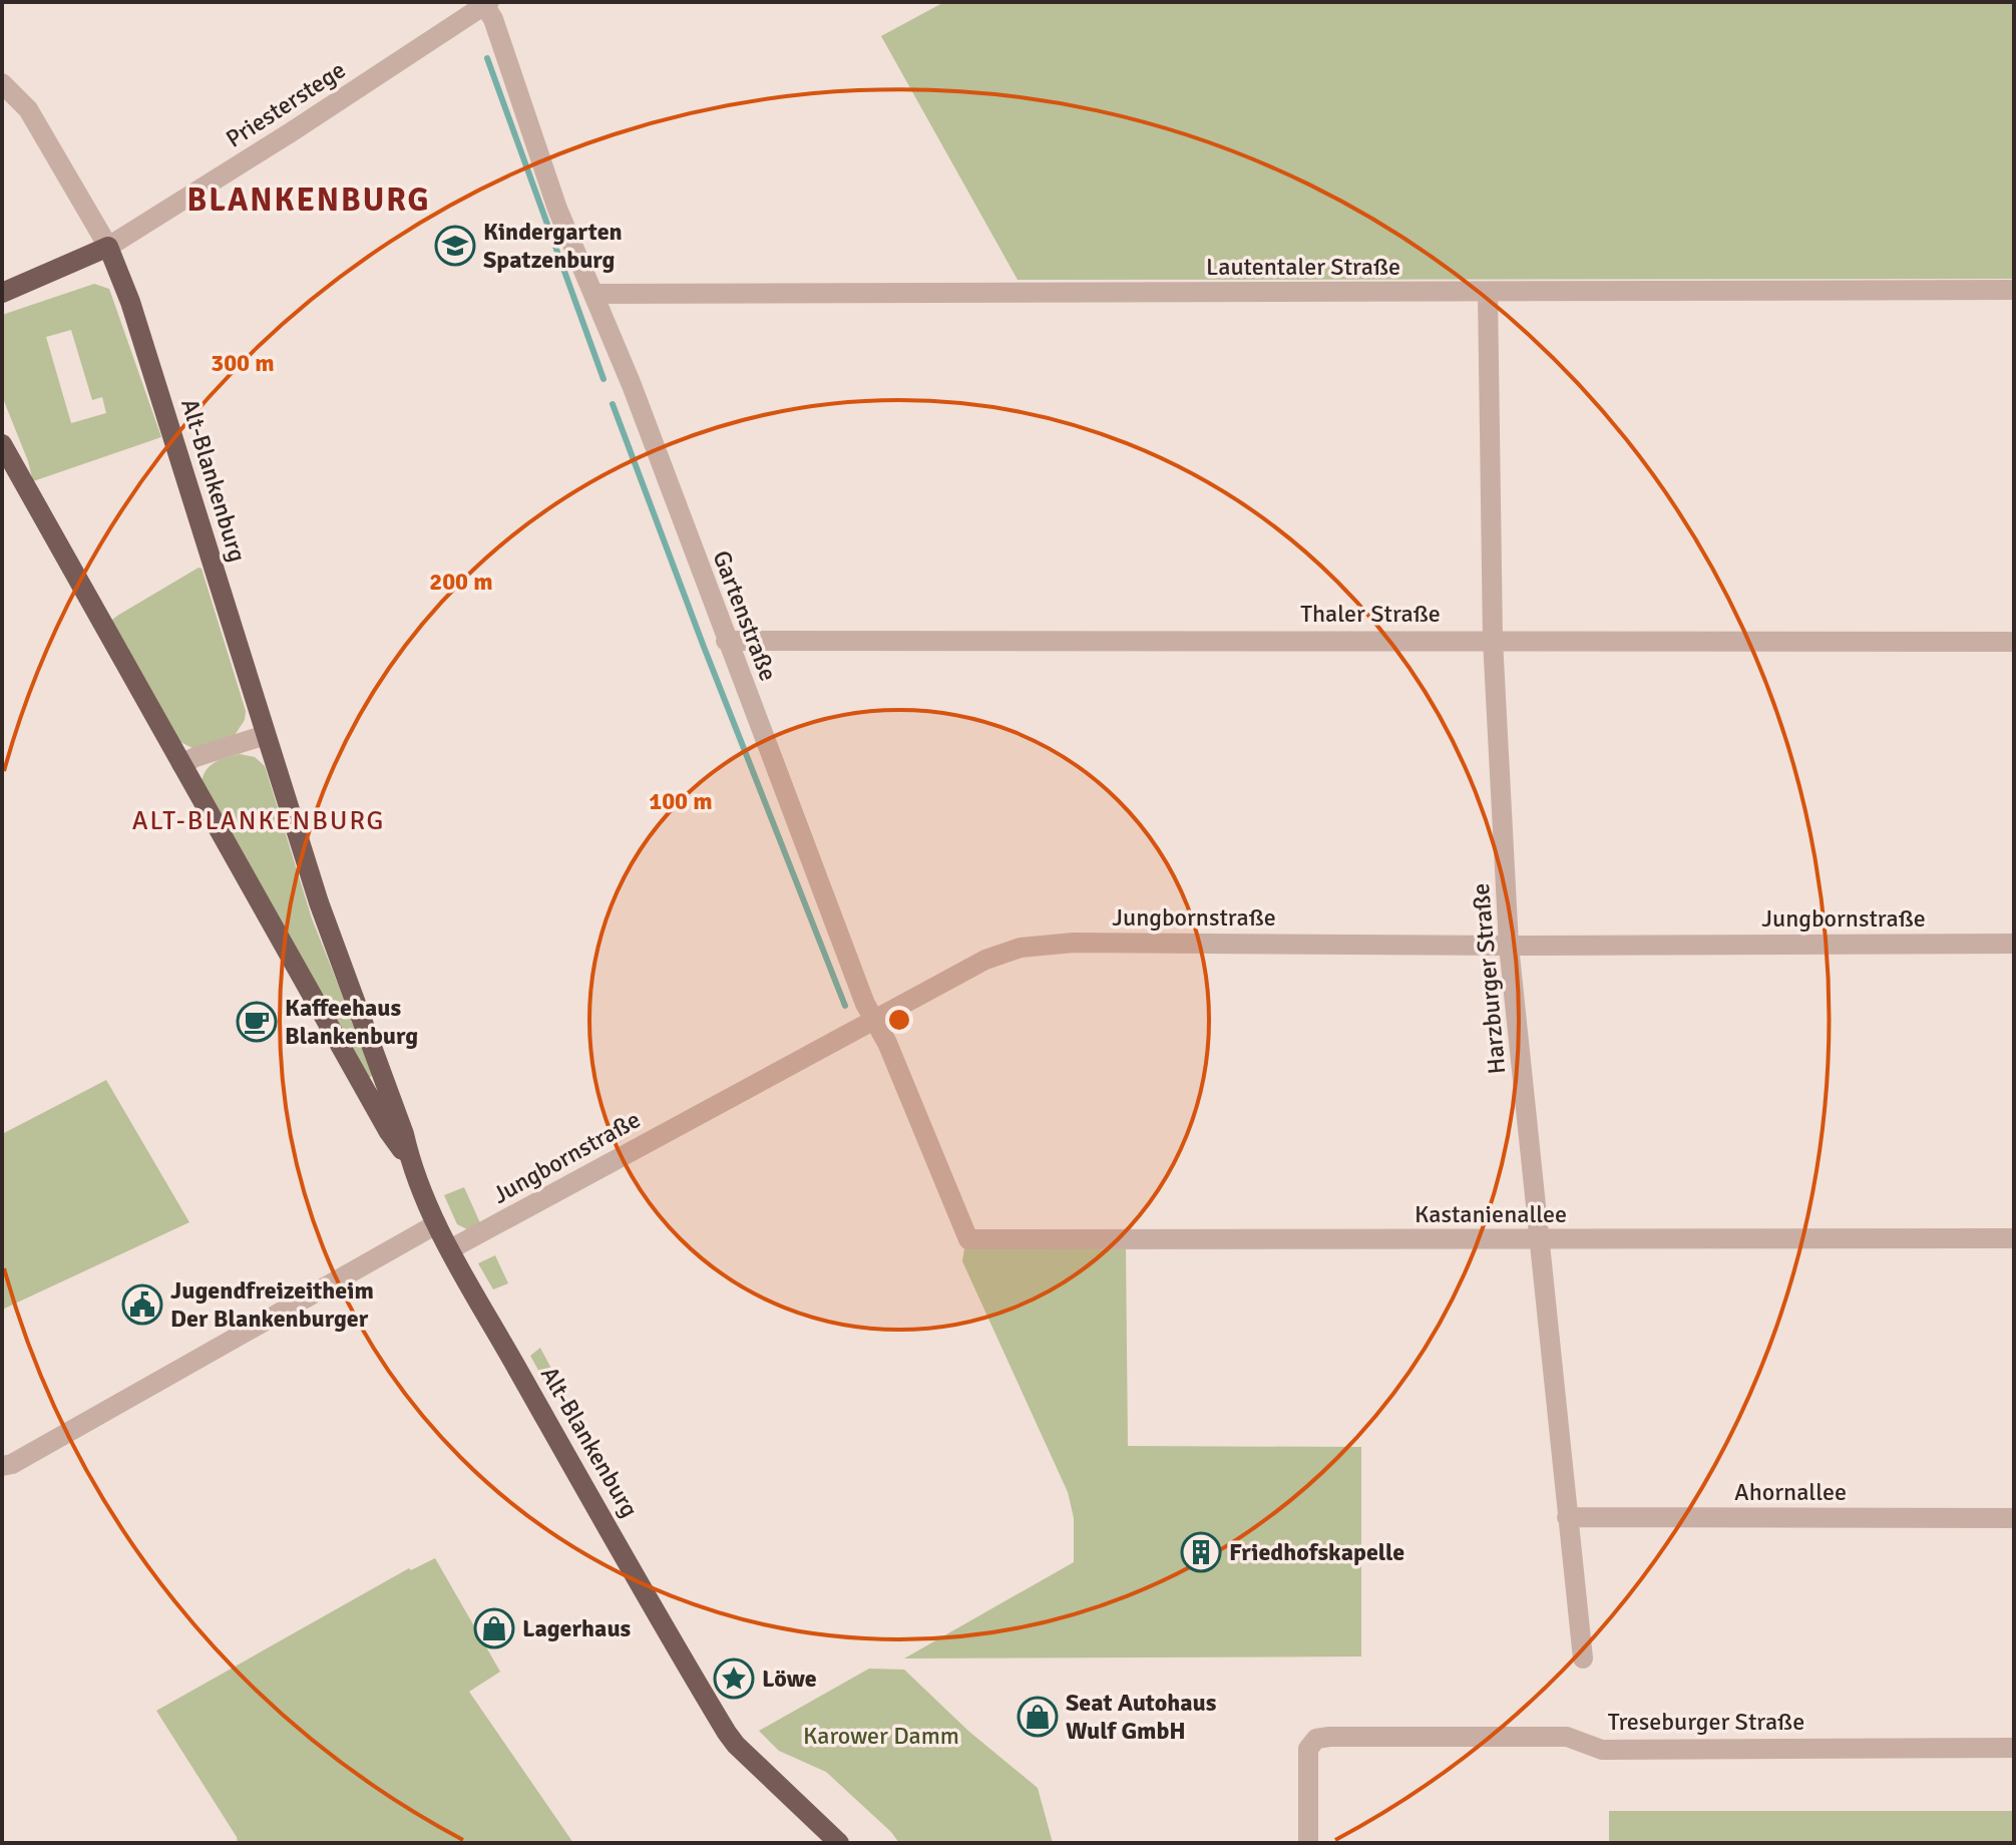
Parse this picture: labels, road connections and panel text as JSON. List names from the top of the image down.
{
  "streets": {
    "main road": ["Alt-Blankenburg"],
    "street": [
      "Priesterstege",
      "Lautentaler Straße",
      "Thaler Straße",
      "Gartenstraße",
      "Jungbornstraße",
      "Harzburger Straße",
      "Kastanienallee",
      "Ahornallee",
      "Treseburger Straße"
    ]
  },
  "crossings": [
    ["Priesterstege", "Alt-Blankenburg"],
    ["Priesterstege", "Gartenstraße"],
    ["Lautentaler Straße", "Gartenstraße"],
    ["Lautentaler Straße", "Harzburger Straße"],
    ["Alt-Blankenburg", "Jungbornstraße"],
    ["Thaler Straße", "Gartenstraße"],
    ["Thaler Straße", "Harzburger Straße"],
    ["Gartenstraße", "Jungbornstraße"],
    ["Gartenstraße", "Kastanienallee"],
    ["Jungbornstraße", "Harzburger Straße"],
    ["Harzburger Straße", "Kastanienallee"],
    ["Harzburger Straße", "Ahornallee"]
  ],
  "districts": ["BLANKENBURG", "ALT-BLANKENBURG"],
  "parks": ["Karower Damm"],
  "places": {
    "school or university": ["Kindergarten Spatzenburg"],
    "cafe": ["Kaffeehaus Blankenburg"],
    "public building": ["Jugendfreizeitheim Der Blankenburger"],
    "building": ["Friedhofskapelle"],
    "shop": ["Lagerhaus", "Seat Autohaus Wulf GmbH"],
    "place": ["Löwe"]
  },
  "rings": ["300 m", "200 m", "100 m"]
}
